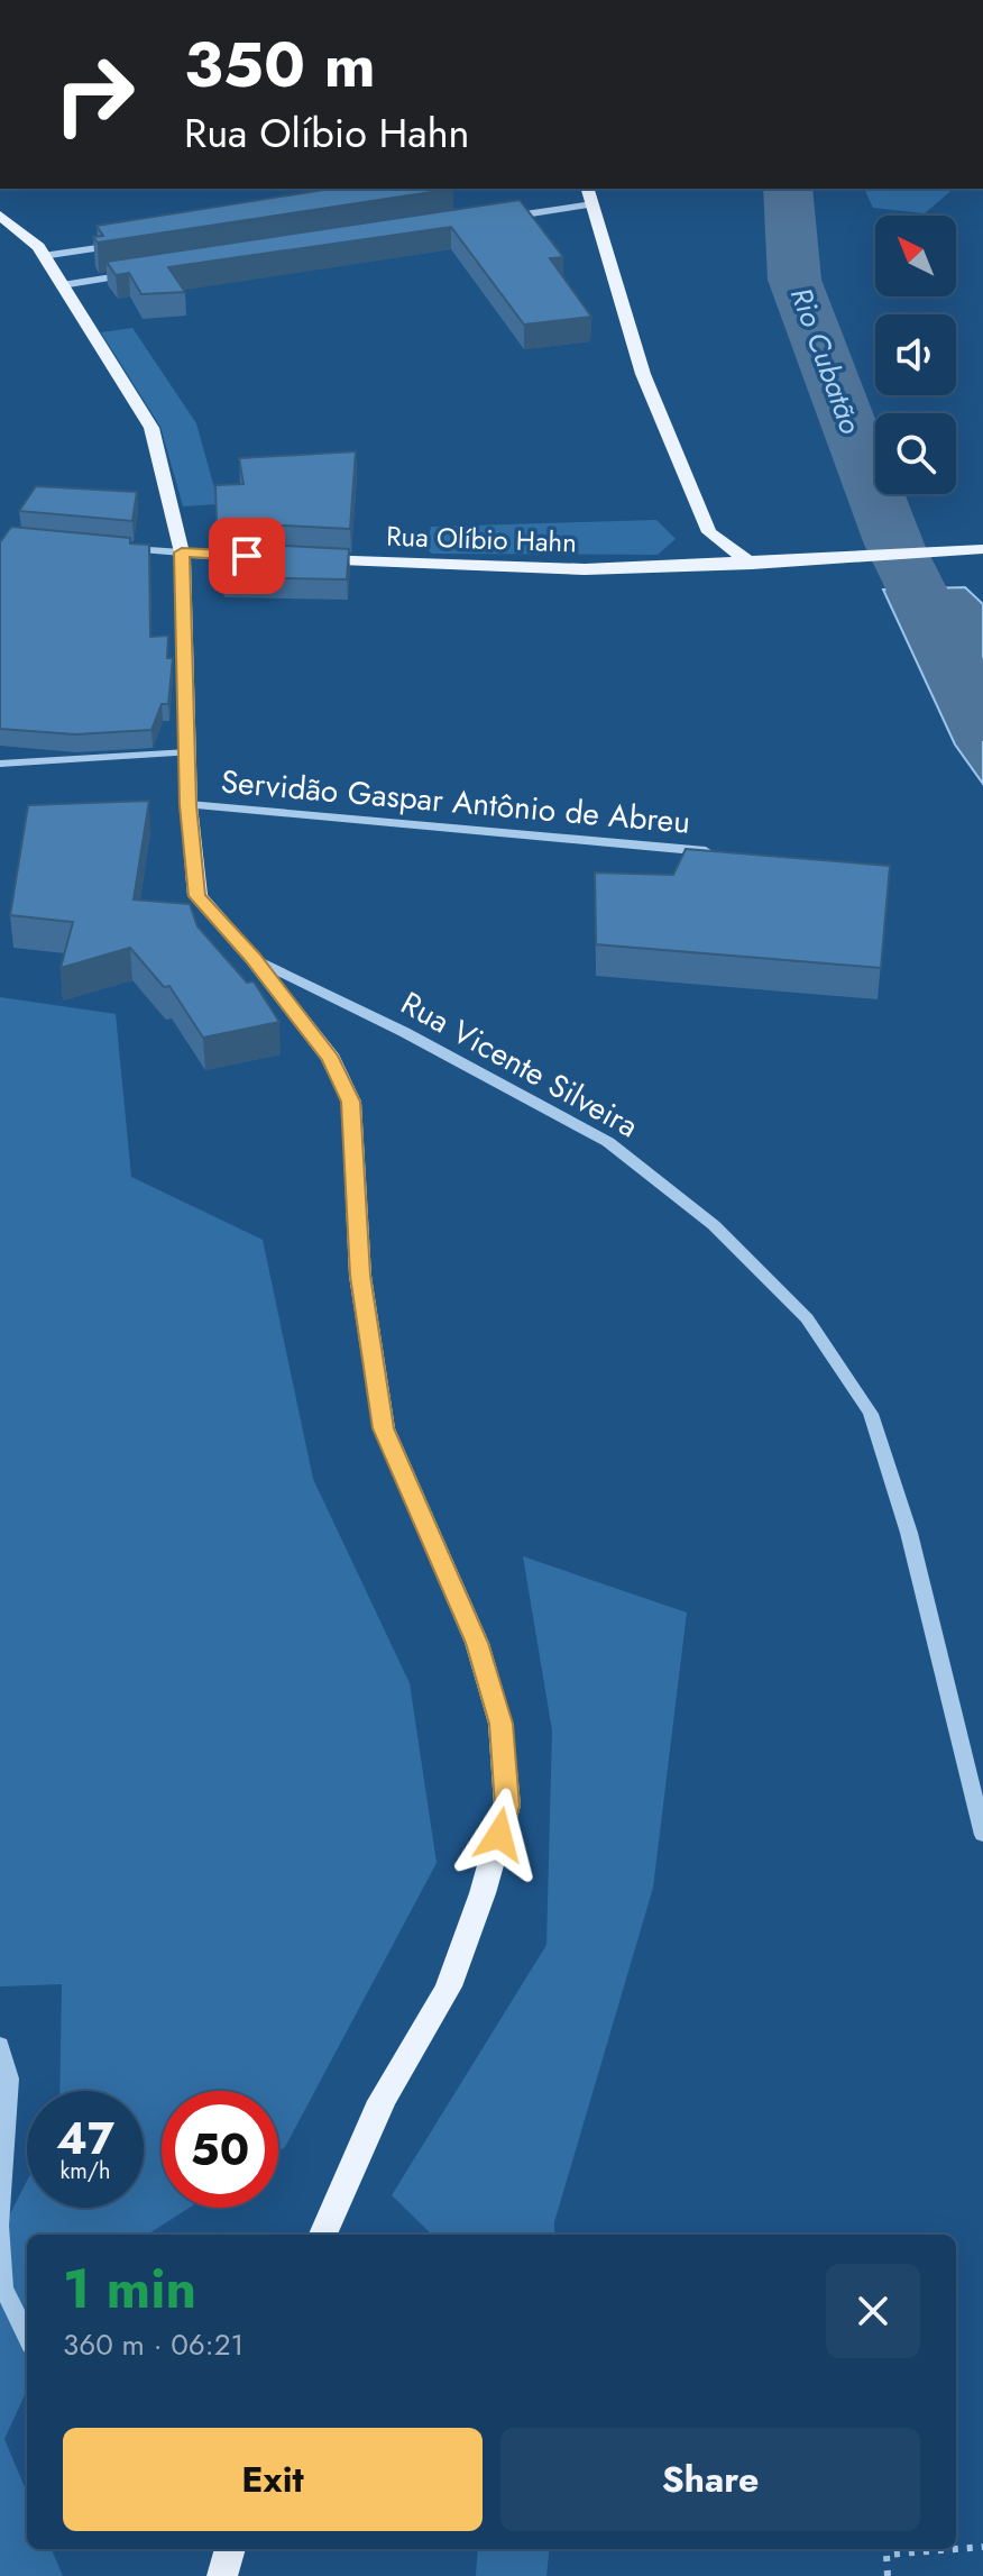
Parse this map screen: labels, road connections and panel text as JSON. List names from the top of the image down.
{
  "streets": {
    "main road": ["Rua Olíbio Hahn"],
    "street": ["Servidão Gaspar Antônio de Abreu", "Rua Vicente Silveira"]
  },
  "water": ["Rio Cubatão"],
  "north": "top left",
  "page": {
    "turn": ["350 m", "Rua Olíbio Hahn"],
    "speed": "47 km/h",
    "limit": "50",
    "heading": ["1 min", "360 m · 06:21"],
    "buttons": ["Exit", "Share"]
  }
}
